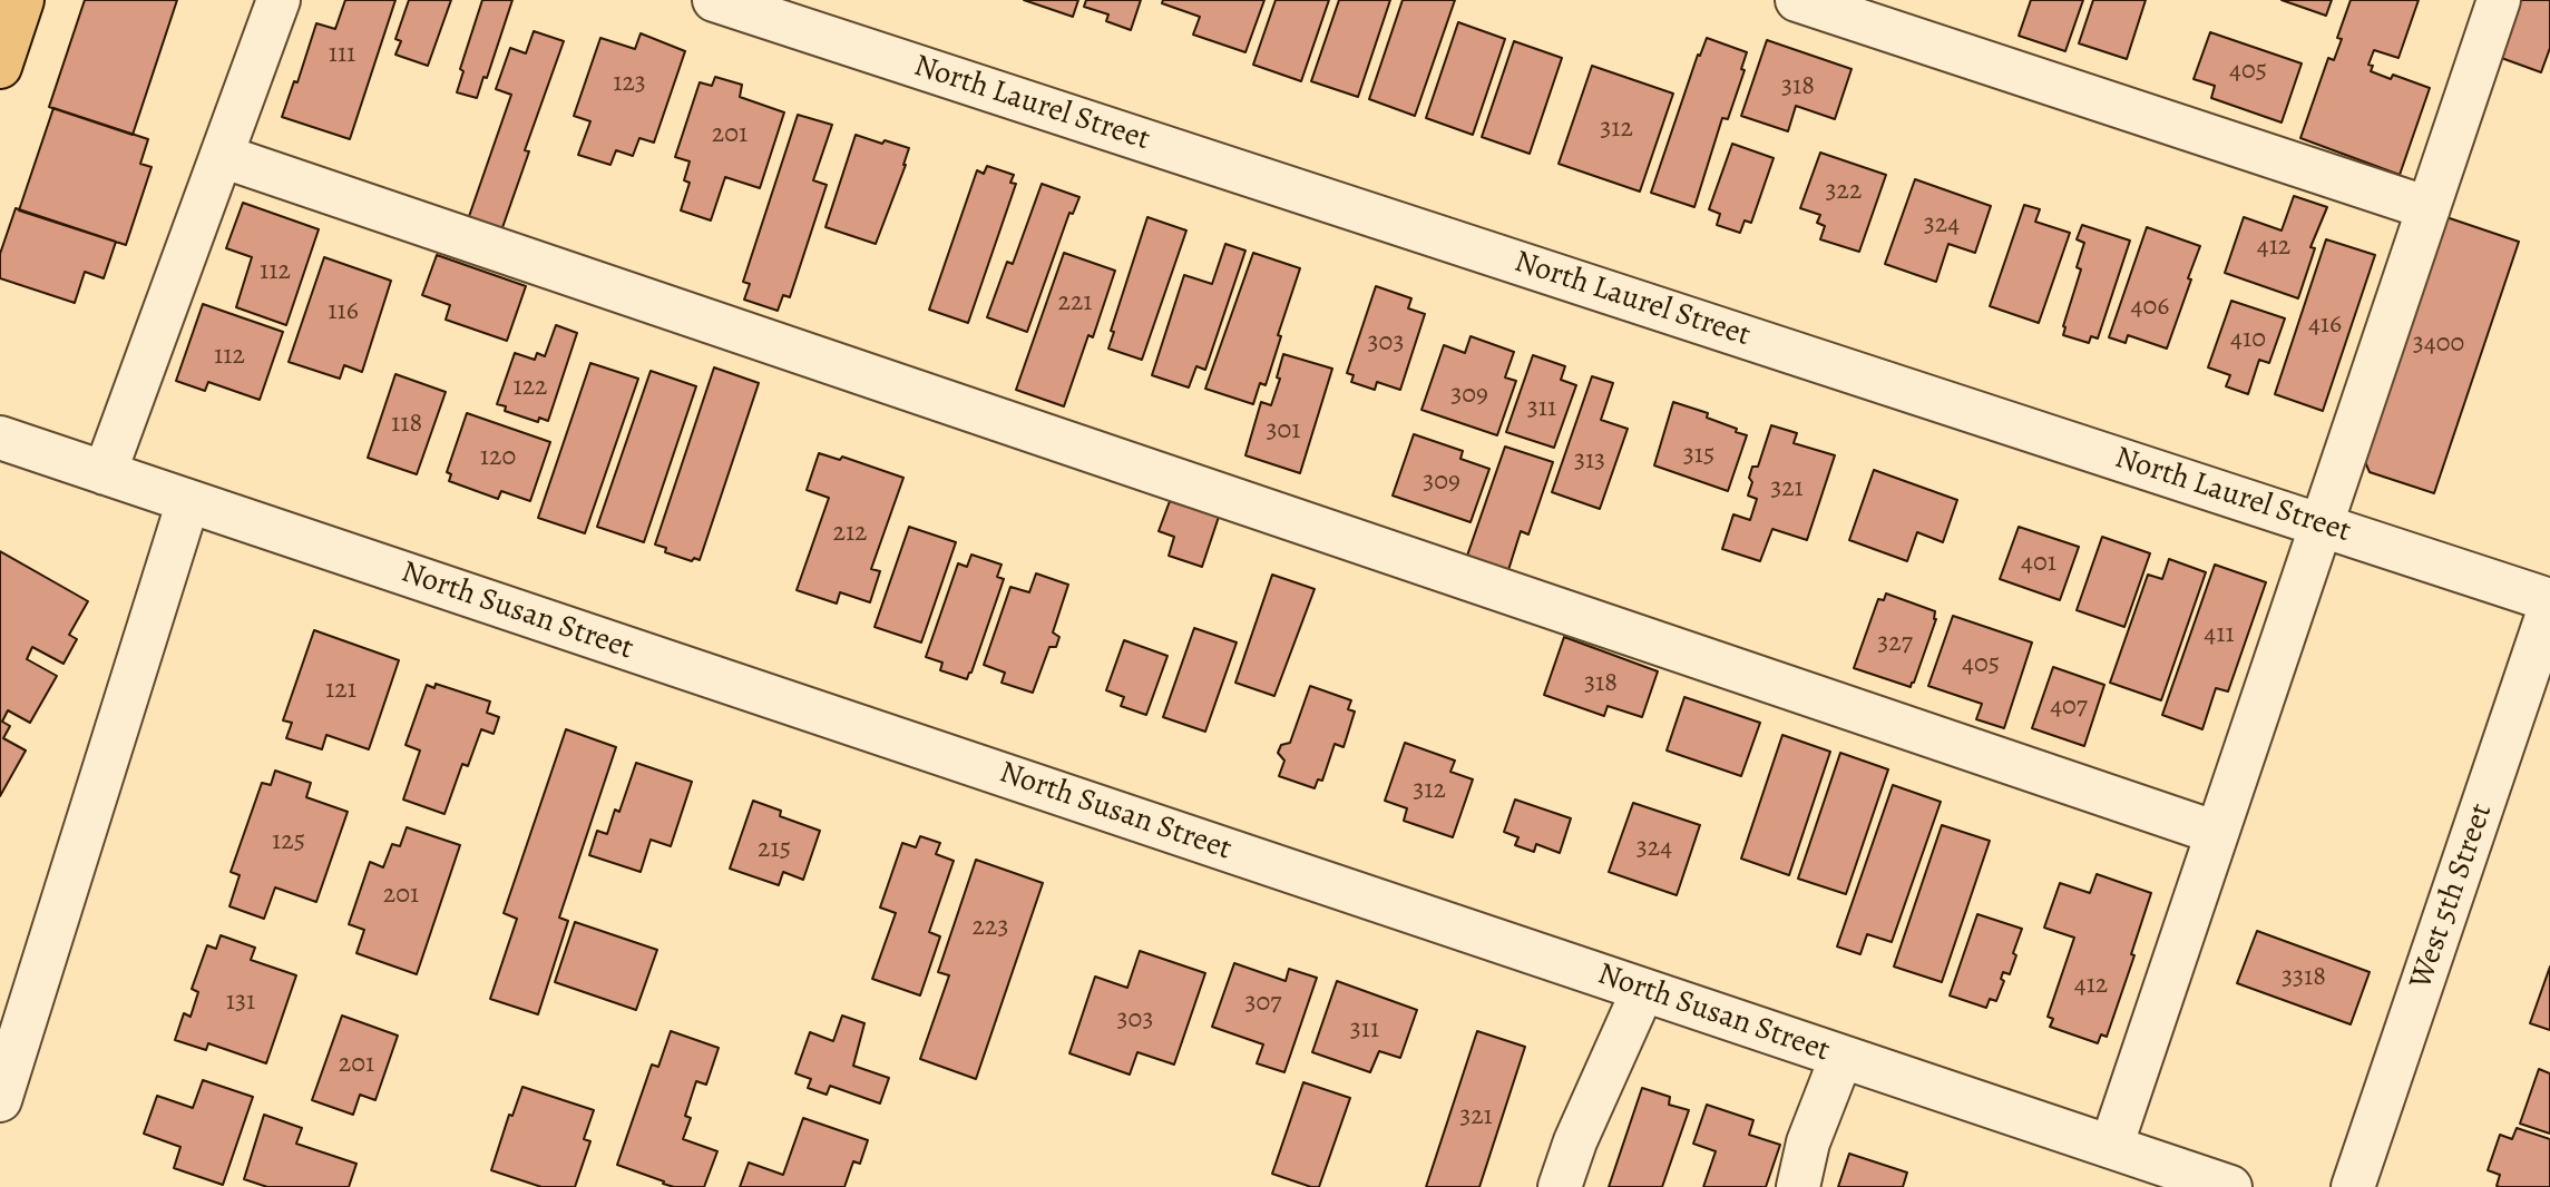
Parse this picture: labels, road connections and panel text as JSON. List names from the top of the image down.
{
  "streets": {
    "street": ["North Laurel Street", "North Susan Street", "West 5th Street"]
  },
  "house_numbers": [
    "111",
    "405",
    "123",
    "318",
    "312",
    "201",
    "322",
    "324",
    "412",
    "112",
    "221",
    "406",
    "116",
    "416",
    "410",
    "303",
    "3400",
    "112",
    "122",
    "309",
    "311",
    "118",
    "301",
    "315",
    "120",
    "313",
    "309",
    "321",
    "212",
    "401",
    "411",
    "327",
    "405",
    "318",
    "121",
    "407",
    "312",
    "125",
    "324",
    "215",
    "201",
    "223",
    "3318",
    "412",
    "131",
    "307",
    "303",
    "311",
    "201",
    "321"
  ]
}
